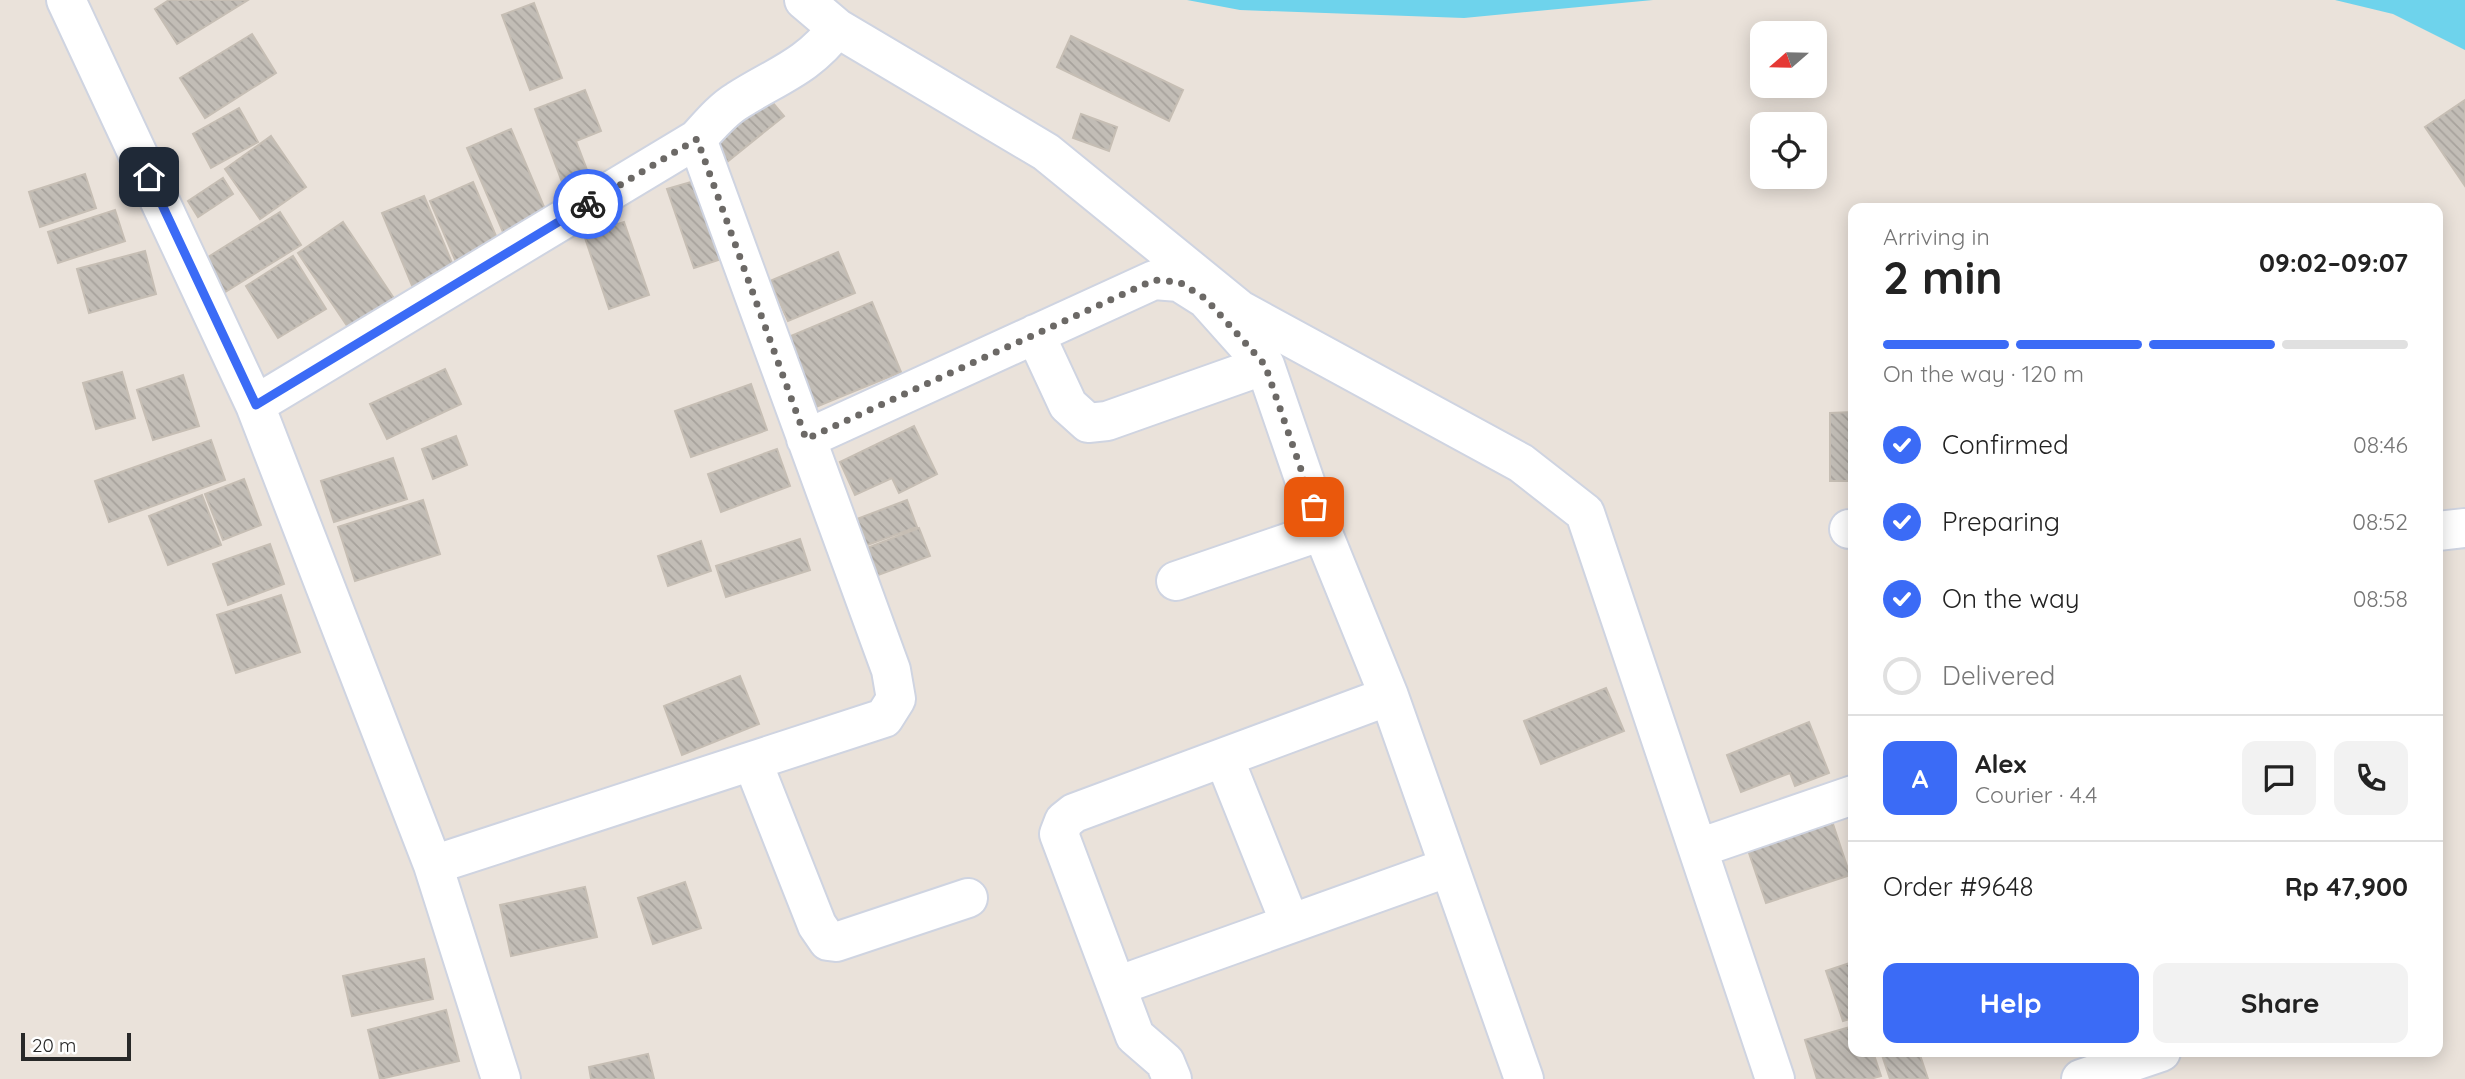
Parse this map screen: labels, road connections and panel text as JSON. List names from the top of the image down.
{
  "scale_bar": "20 m",
  "north": "left",
  "page": {
    "heading": ["2 min", "Arriving in", "09:02–09:07"],
    "panel": [
      "Alex",
      "Courier · 4.4",
      "Order #9648",
      "Rp 47,900"
    ],
    "bar": "On the way · 120 m",
    "list": [
      ["Confirmed", "08:46"],
      ["Preparing", "08:52"],
      ["On the way", "08:58"],
      "Delivered"
    ],
    "round": "A",
    "buttons": ["Help", "Share"],
    "scale": "20 m"
  }
}
